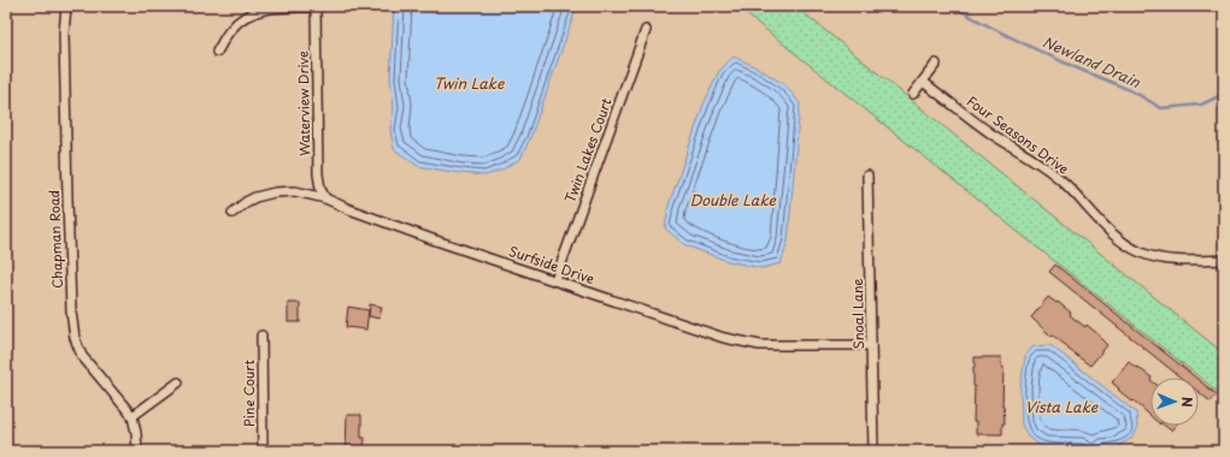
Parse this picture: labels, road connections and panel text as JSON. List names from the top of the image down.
{
  "streets": {
    "street": [
      "Waterview Drive",
      "Four Seasons Drive",
      "Twin Lakes Court",
      "Chapman Road",
      "Surfside Drive",
      "Snoal Lane",
      "Pine Court"
    ]
  },
  "crossings": [
    ["Waterview Drive", "Surfside Drive"],
    ["Twin Lakes Court", "Surfside Drive"],
    ["Surfside Drive", "Snoal Lane"]
  ],
  "water": [
    "Newland Drain",
    "Twin Lake",
    "Double Lake",
    "Vista Lake"
  ],
  "north": "right"
}
